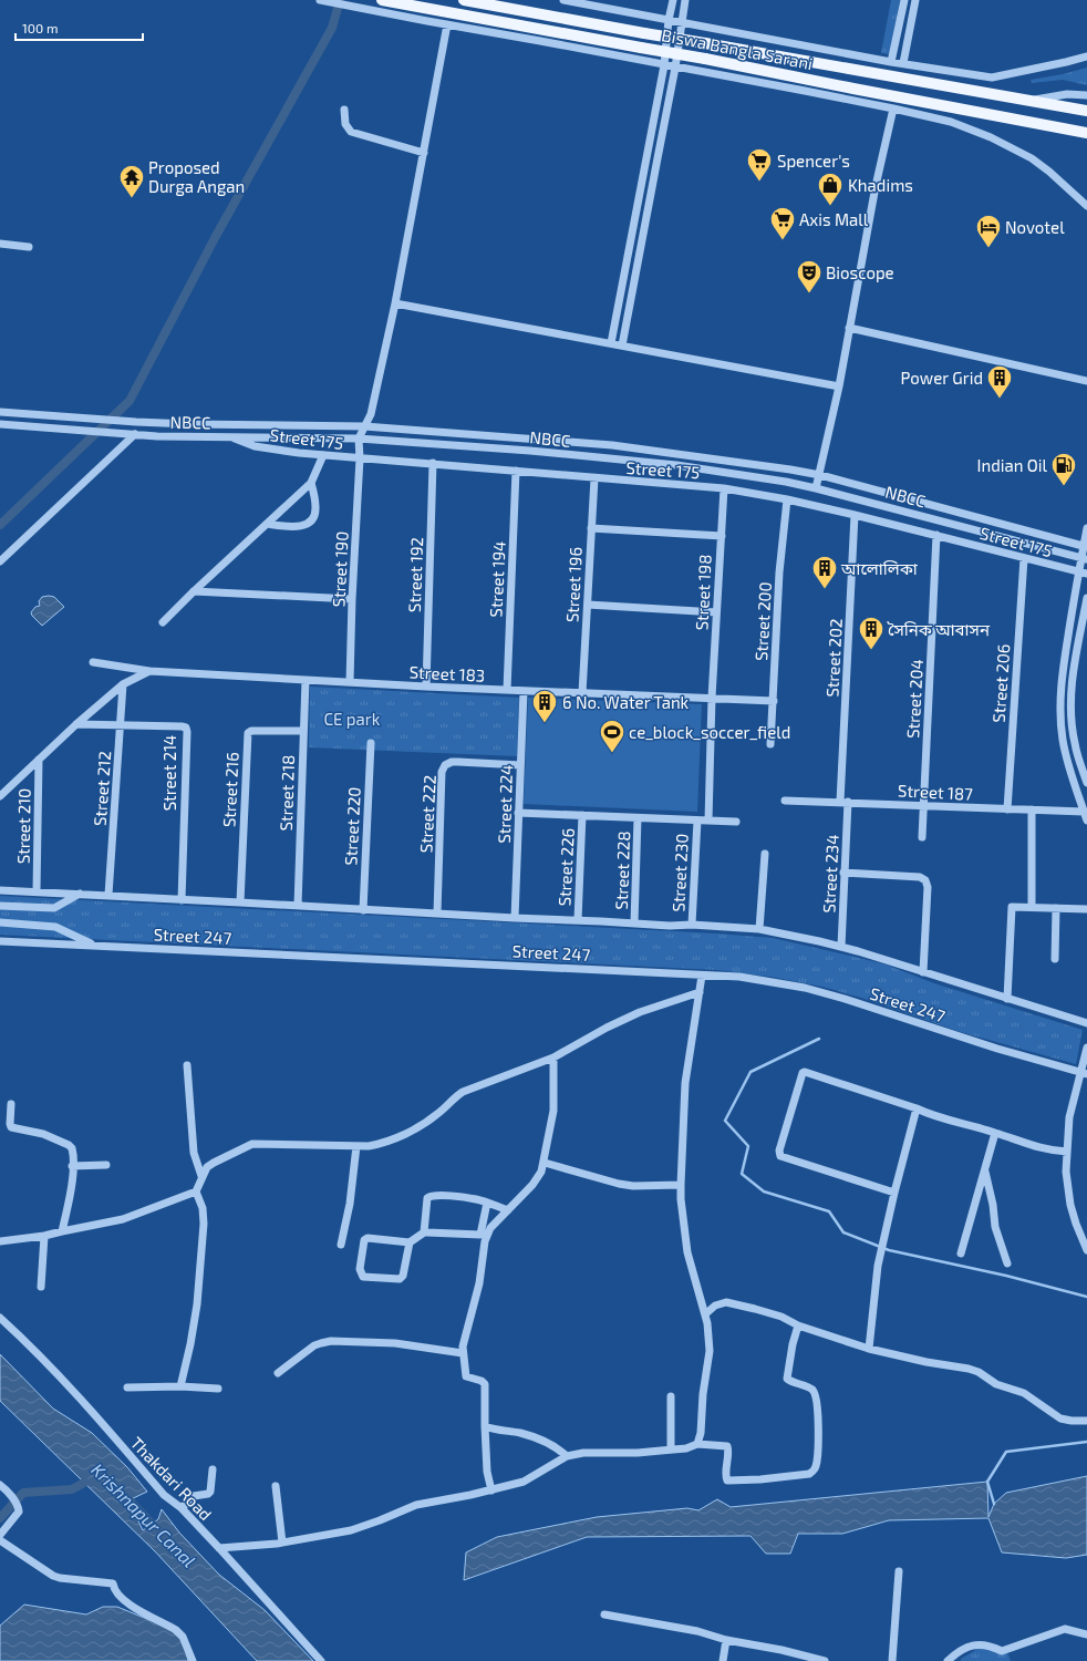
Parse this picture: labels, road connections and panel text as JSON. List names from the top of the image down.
{
  "streets": {
    "main road": ["Biswa Bangla Sarani"],
    "street": [
      "NBCC",
      "Street 175",
      "Street 190",
      "Street 192",
      "Street 194",
      "Street 196",
      "Street 198",
      "Street 200",
      "Street 202",
      "Street 183",
      "Street 206",
      "Street 204",
      "Street 214",
      "Street 212",
      "Street 216",
      "Street 187",
      "Street 218",
      "Street 224",
      "Street 222",
      "Street 210",
      "Street 220",
      "Street 226",
      "Street 228",
      "Street 230",
      "Street 234",
      "Street 247",
      "Thakdari Road"
    ]
  },
  "crossings": [
    ["NBCC", "Street 175"],
    ["NBCC", "Street 190"],
    ["Street 175", "Street 190"],
    ["Street 175", "Street 192"],
    ["Street 175", "Street 194"],
    ["Street 175", "Street 196"],
    ["Street 175", "Street 198"],
    ["Street 175", "Street 200"],
    ["Street 175", "Street 202"],
    ["Street 175", "Street 206"],
    ["Street 175", "Street 204"],
    ["Street 190", "Street 183"],
    ["Street 192", "Street 183"],
    ["Street 194", "Street 183"],
    ["Street 196", "Street 183"],
    ["Street 198", "Street 183"],
    ["Street 198", "Street 230"],
    ["Street 200", "Street 183"],
    ["Street 202", "Street 187"],
    ["Street 202", "Street 234"],
    ["Street 183", "Street 214"],
    ["Street 183", "Street 212"],
    ["Street 183", "Street 218"],
    ["Street 183", "Street 224"],
    ["Street 183", "Street 210"],
    ["Street 183", "Street 230"],
    ["Street 206", "Street 187"],
    ["Street 204", "Street 187"],
    ["Street 214", "Street 212"],
    ["Street 214", "Street 247"],
    ["Street 212", "Street 247"],
    ["Street 216", "Street 218"],
    ["Street 216", "Street 247"],
    ["Street 187", "Street 234"],
    ["Street 218", "Street 247"],
    ["Street 224", "Street 222"],
    ["Street 224", "Street 247"],
    ["Street 222", "Street 247"],
    ["Street 210", "Street 247"],
    ["Street 220", "Street 247"],
    ["Street 226", "Street 247"],
    ["Street 228", "Street 247"],
    ["Street 230", "Street 247"],
    ["Street 234", "Street 247"]
  ],
  "water": ["Krishnapur Canal"],
  "parks": ["CE park"],
  "places": {
    "supermarket": ["Spencer's", "Axis Mall"],
    "temple": ["Proposed Durga Angan"],
    "shop": ["Khadims"],
    "hotel": ["Novotel"],
    "theatre": ["Bioscope"],
    "building": [
      "Power Grid",
      "আলোলিকা",
      "সৈনিক আবাসন",
      "6 No. Water Tank"
    ],
    "fuel station": ["Indian Oil"],
    "sports": ["ce_block_soccer_field"]
  },
  "scale_bar": "100 m"
}
